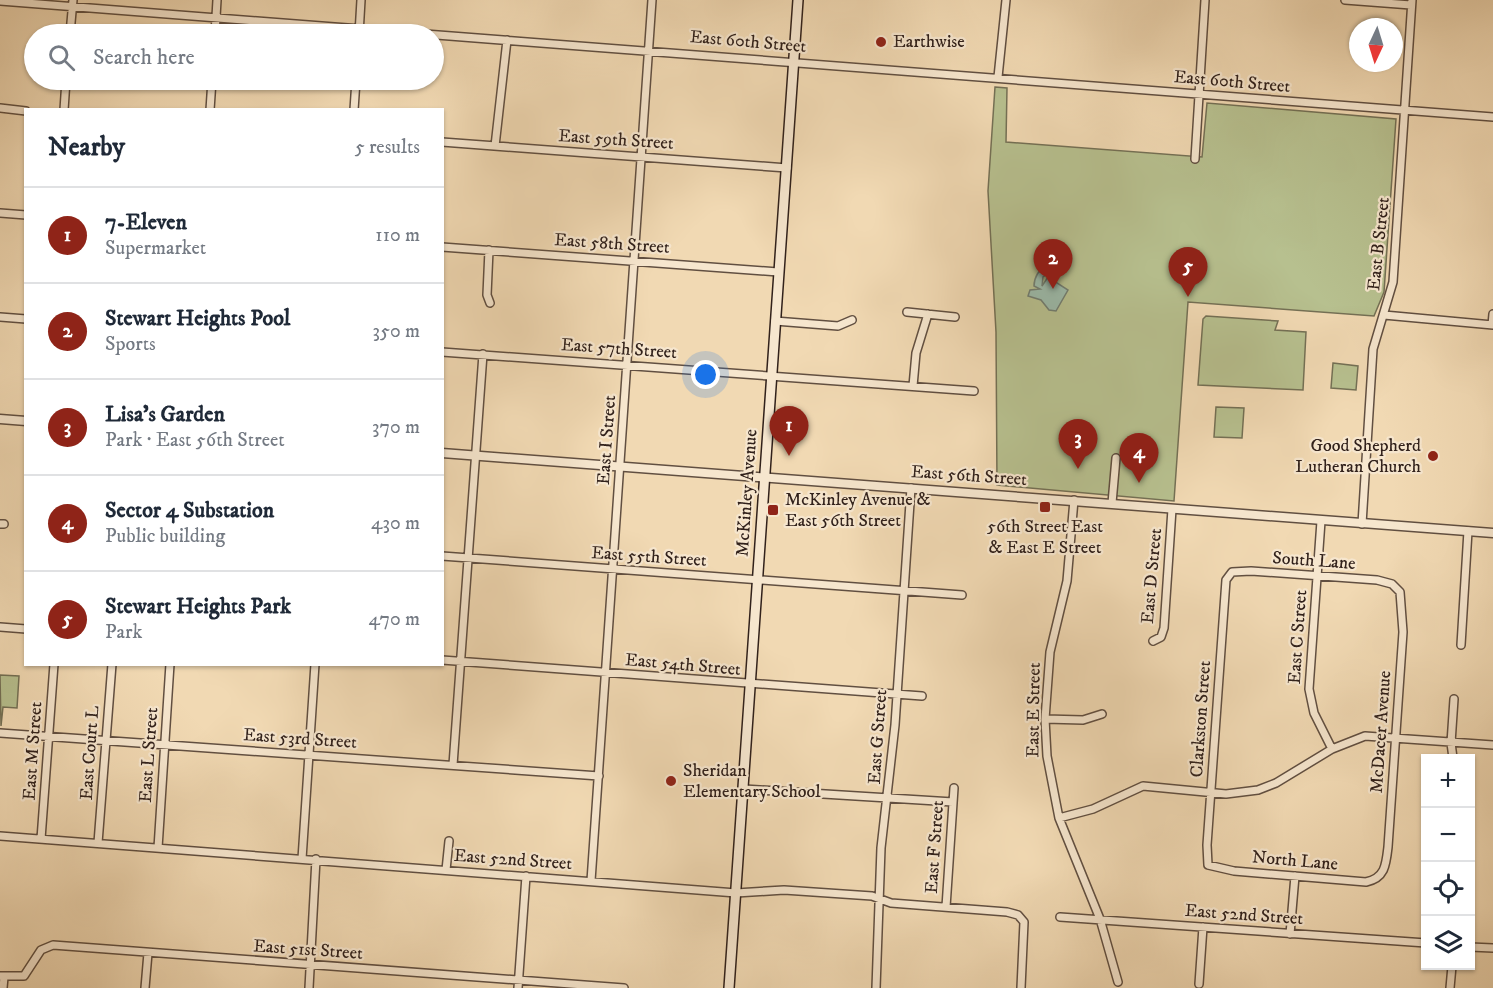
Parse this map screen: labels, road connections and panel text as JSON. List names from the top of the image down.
{
  "streets": {
    "main road": ["McKinley Avenue"],
    "street": [
      "East 60th Street",
      "East 59th Street",
      "East 58th Street",
      "East B Street",
      "East 57th Street",
      "East I Street",
      "East 56th Street",
      "East 55th Street",
      "South Lane",
      "East D Street",
      "East C Street",
      "East 54th Street",
      "East E Street",
      "Clarkston Street",
      "McDacer Avenue",
      "East G Street",
      "East 53rd Street",
      "East M Street",
      "East Court L",
      "East L Street",
      "East F Street",
      "East 52nd Street",
      "North Lane",
      "East 51st Street"
    ]
  },
  "crossings": [
    ["East 60th Street", "East B Street"],
    ["East 60th Street", "East I Street"],
    ["East 60th Street", "McKinley Avenue"],
    ["East 59th Street", "East I Street"],
    ["East 59th Street", "McKinley Avenue"],
    ["East 58th Street", "East I Street"],
    ["East 58th Street", "McKinley Avenue"],
    ["East B Street", "East 56th Street"],
    ["East 57th Street", "East I Street"],
    ["East 57th Street", "McKinley Avenue"],
    ["East I Street", "East 56th Street"],
    ["East I Street", "East 55th Street"],
    ["East I Street", "East 54th Street"],
    ["East I Street", "East 53rd Street"],
    ["East I Street", "East 52nd Street"],
    ["East 56th Street", "McKinley Avenue"],
    ["East 56th Street", "East D Street"],
    ["East 56th Street", "East C Street"],
    ["East 56th Street", "East E Street"],
    ["East 56th Street", "East G Street"],
    ["McKinley Avenue", "East 55th Street"],
    ["McKinley Avenue", "East 54th Street"],
    ["McKinley Avenue", "East 52nd Street"],
    ["East 55th Street", "East G Street"],
    ["South Lane", "East C Street"],
    ["South Lane", "Clarkston Street"],
    ["South Lane", "McDacer Avenue"],
    ["East 54th Street", "East G Street"],
    ["East E Street", "East 52nd Street"],
    ["Clarkston Street", "North Lane"],
    ["McDacer Avenue", "North Lane"],
    ["East G Street", "East 52nd Street"],
    ["East 53rd Street", "East M Street"],
    ["East 53rd Street", "East Court L"],
    ["East 53rd Street", "East L Street"],
    ["East M Street", "East 52nd Street"],
    ["East Court L", "East 52nd Street"],
    ["East L Street", "East 52nd Street"],
    ["East F Street", "East 52nd Street"]
  ],
  "places": {
    "other": ["Earthwise", "Good Shepherd Lutheran Church", "Sheridan Elementary School"],
    "transit": ["56th Street East & East E Street", "McKinley Avenue & East 56th Street"]
  },
  "north": "bottom",
  "page": {
    "search": "Search here",
    "heading": ["Nearby", "5 results"],
    "list": [
      {
        "mark": "1",
        "name": "7-Eleven",
        "note": "Supermarket",
        "value": "110 m"
      },
      {
        "mark": "2",
        "name": "Stewart Heights Pool",
        "note": "Sports",
        "value": "350 m"
      },
      {
        "mark": "3",
        "name": "Lisa's Garden",
        "note": "Park · East 56th Street",
        "value": "370 m"
      },
      {
        "mark": "4",
        "name": "Sector 4 Substation",
        "note": "Public building",
        "value": "430 m"
      },
      {
        "mark": "5",
        "name": "Stewart Heights Park",
        "note": "Park",
        "value": "470 m"
      }
    ],
    "pins": [
      "2",
      "5",
      "1",
      "3",
      "4"
    ],
    "map_buttons": ["+", "−"]
  }
}
